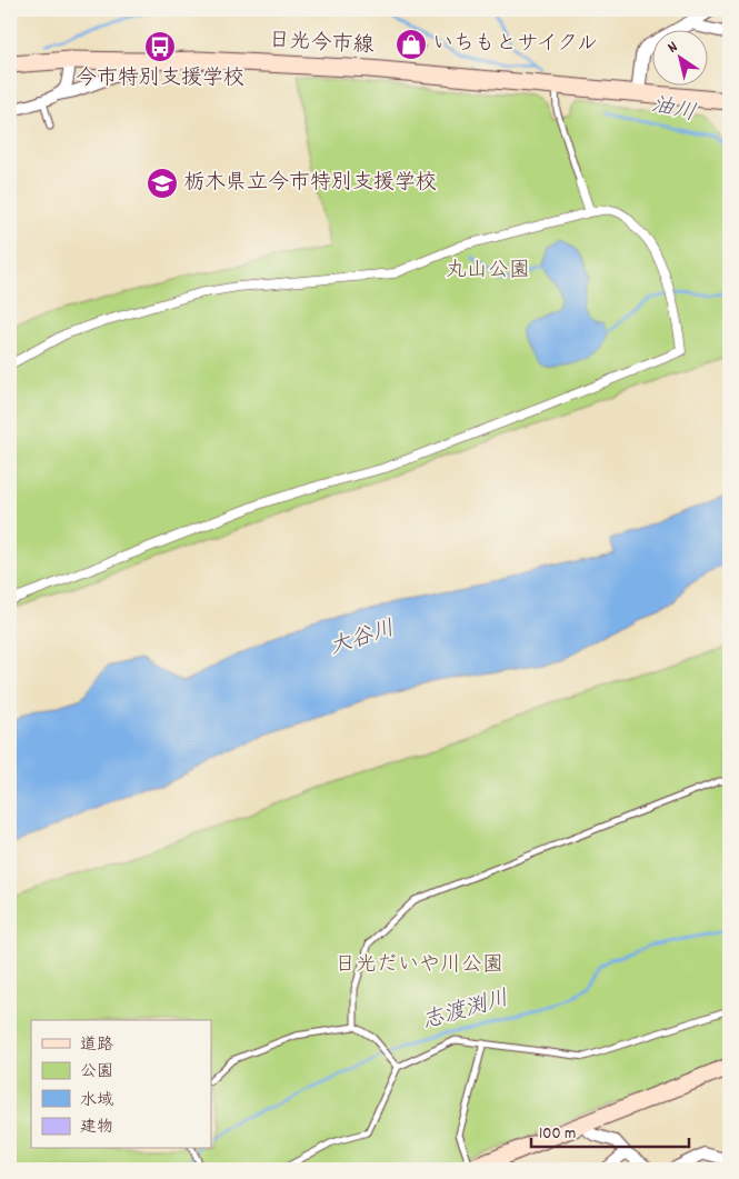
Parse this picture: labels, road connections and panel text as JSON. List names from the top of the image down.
{
  "streets": {
    "main road": ["日光今市線"]
  },
  "water": ["油川", "大谷川", "志渡渕川"],
  "parks": ["丸山公園", "日光だいや川公園"],
  "places": {
    "shop": ["いちもとサイクル"],
    "bus stop": ["今市特別支援学校"],
    "school or university": ["栃木県立今市特別支援学校"]
  },
  "legend": [
    "道路",
    "公園",
    "水域",
    "建物"
  ],
  "scale_bar": "100 m",
  "north": "top left"
}
